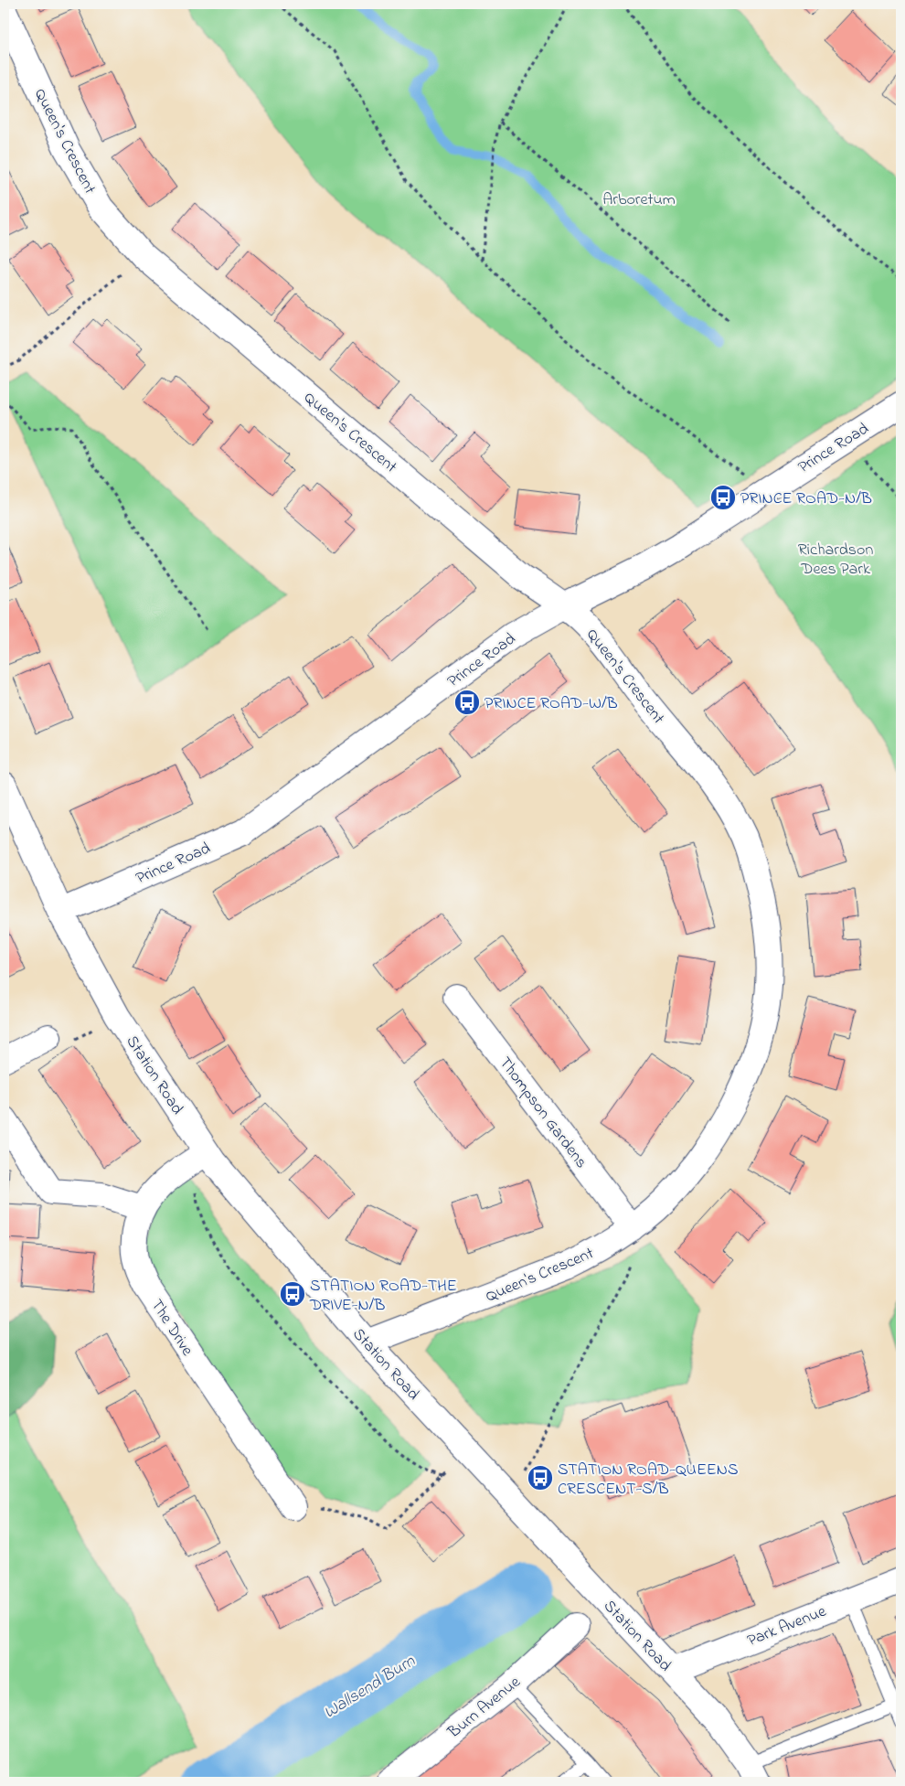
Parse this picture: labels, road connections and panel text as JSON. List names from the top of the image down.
{
  "streets": {
    "street": [
      "Queen's Crescent",
      "Prince Road",
      "Station Road",
      "Thompson Gardens",
      "The Drive",
      "Park Avenue",
      "Burn Avenue"
    ]
  },
  "crossings": [
    ["Queen's Crescent", "Prince Road"],
    ["Queen's Crescent", "Station Road"],
    ["Queen's Crescent", "Thompson Gardens"],
    ["Prince Road", "Station Road"],
    ["Station Road", "The Drive"],
    ["Station Road", "Park Avenue"]
  ],
  "water": ["Wallsend Burn"],
  "parks": ["Arboretum", "Richardson Dees Park"],
  "places": {
    "bus stop": [
      "PRINCE ROAD-N/B",
      "PRINCE ROAD-W/B",
      "STATION ROAD-THE DRIVE-N/B",
      "STATION ROAD-QUEENS CRESCENT-S/B"
    ]
  }
}
